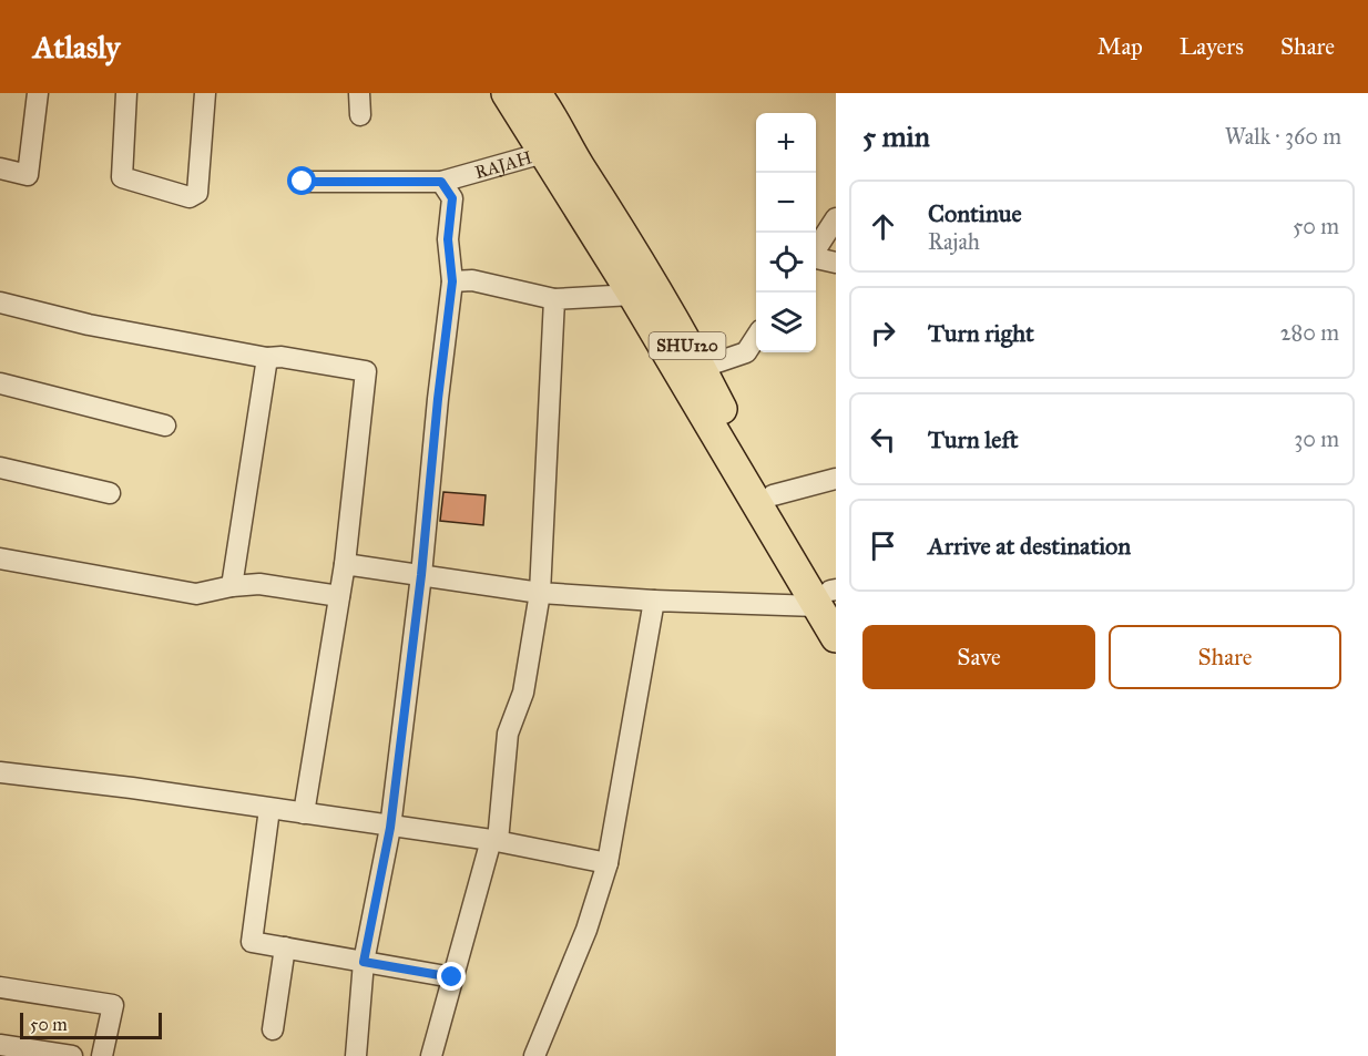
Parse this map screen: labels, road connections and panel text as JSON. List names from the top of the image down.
{
  "streets": {
    "main road": ["SHU120"],
    "street": ["RAJAH"]
  },
  "scale_bar": "50 m",
  "page": {
    "header": "Atlasly",
    "nav": ["Map", "Layers", "Share"],
    "heading": ["5 min", "Walk · 360 m"],
    "map_buttons": ["+", "−"],
    "list": [
      ["Continue", "Rajah", "50 m"],
      ["Turn right", "280 m"],
      ["Turn left", "30 m"],
      "Arrive at destination"
    ],
    "buttons": ["Save", "Share"],
    "scale": "50 m"
  }
}
